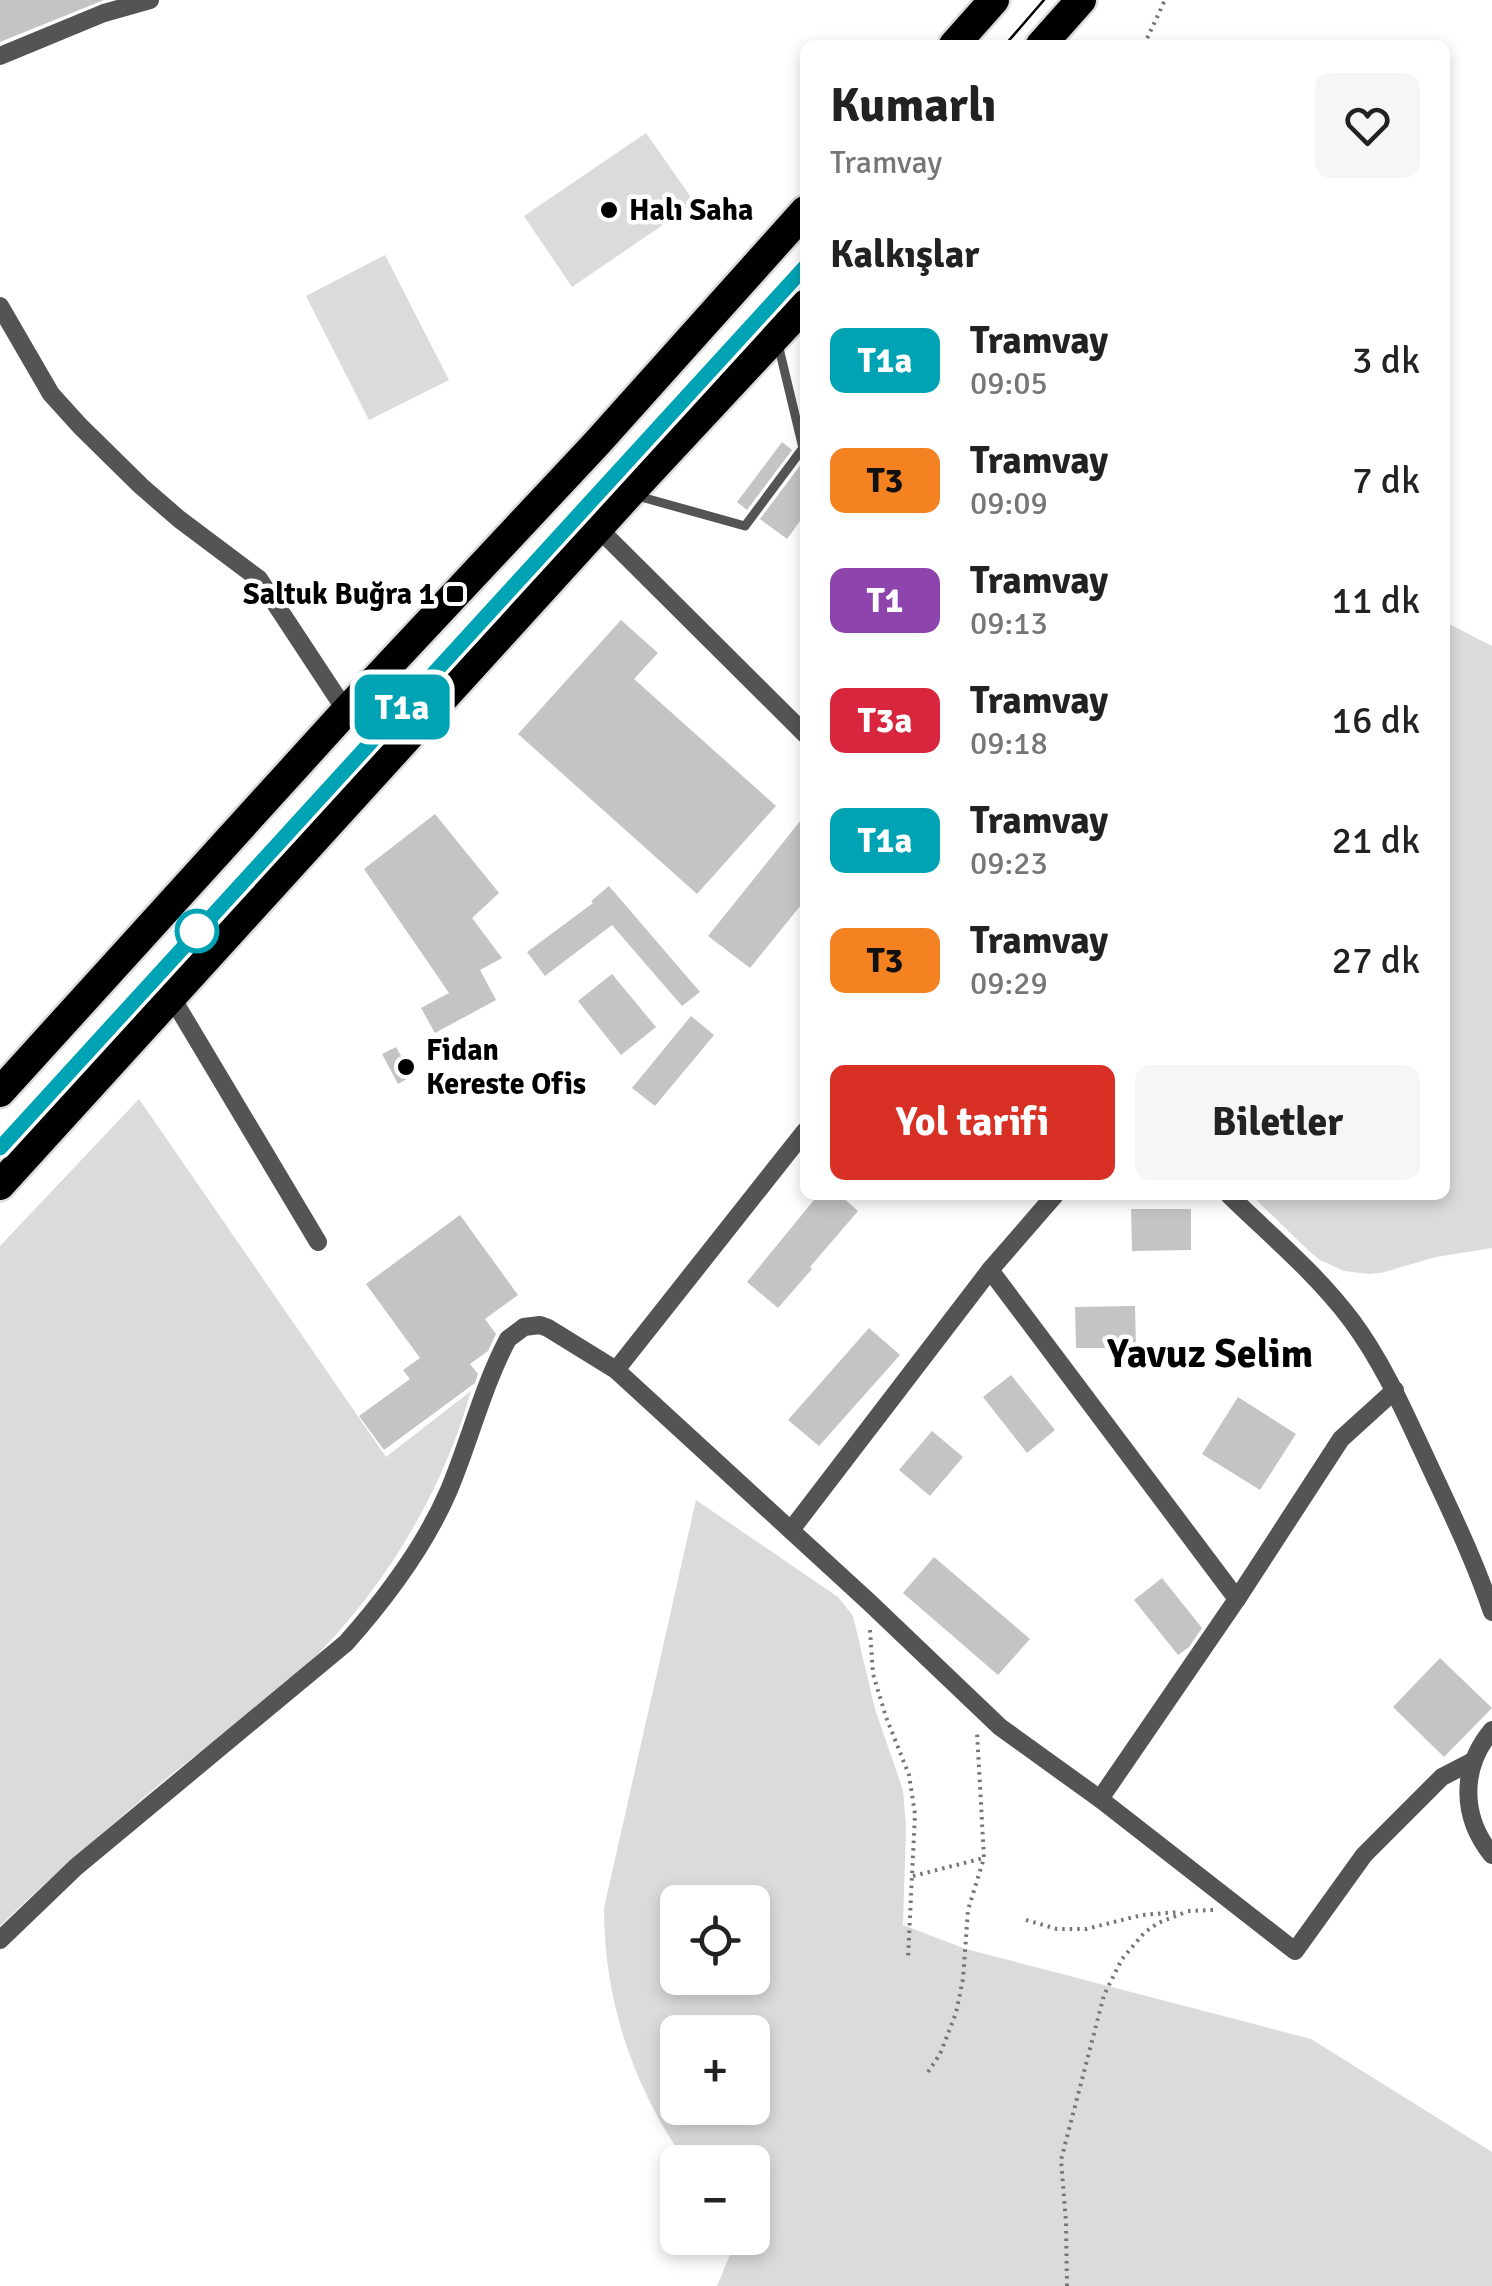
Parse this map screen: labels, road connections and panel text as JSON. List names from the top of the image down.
{
  "districts": ["Yavuz Selim"],
  "places": {
    "other": ["Halı Saha", "Fidan Kereste Ofis"],
    "transit": ["Saltuk Buğra 1"]
  },
  "lines": ["tram line T1a"],
  "page": {
    "on_map": "T1a",
    "heading": [
      ["Kumarlı", "Tramvay"],
      "Kalkışlar"
    ],
    "list": [
      {
        "mark": "T1a",
        "name": "Tramvay",
        "note": "09:05",
        "value": "3 dk"
      },
      {
        "mark": "T3",
        "name": "Tramvay",
        "note": "09:09",
        "value": "7 dk"
      },
      {
        "mark": "T1",
        "name": "Tramvay",
        "note": "09:13",
        "value": "11 dk"
      },
      {
        "mark": "T3a",
        "name": "Tramvay",
        "note": "09:18",
        "value": "16 dk"
      },
      {
        "mark": "T1a",
        "name": "Tramvay",
        "note": "09:23",
        "value": "21 dk"
      },
      {
        "mark": "T3",
        "name": "Tramvay",
        "note": "09:29",
        "value": "27 dk"
      }
    ],
    "buttons": ["Yol tarifi", "Biletler"],
    "map_buttons": ["+", "−"]
  }
}
